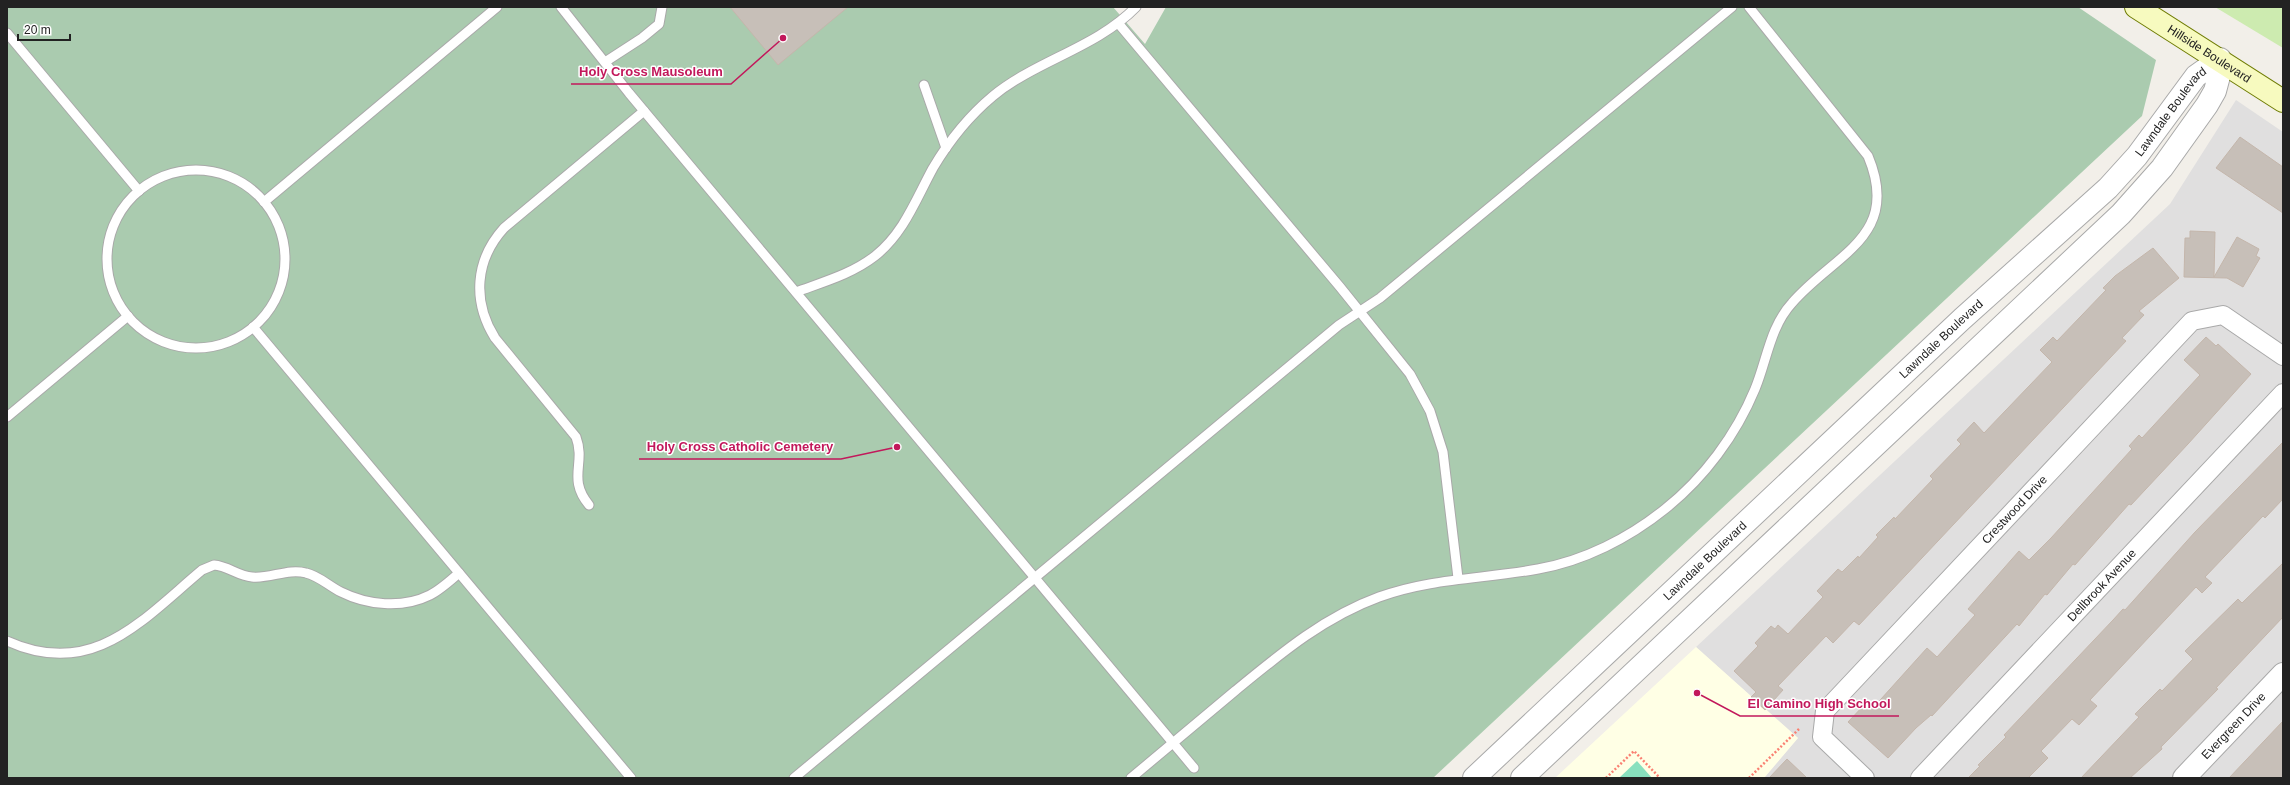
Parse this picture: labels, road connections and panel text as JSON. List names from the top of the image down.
{
  "streets": {
    "main road": ["Hillside Boulevard"],
    "street": [
      "Lawndale Boulevard",
      "Crestwood Drive",
      "Dellbrook Avenue",
      "Evergreen Drive"
    ]
  },
  "crossings": [
    ["Hillside Boulevard", "Lawndale Boulevard"]
  ],
  "places": ["Holy Cross Mausoleum", "Holy Cross Catholic Cemetery", "El Camino High School"],
  "scale_bar": "20 m"
}
